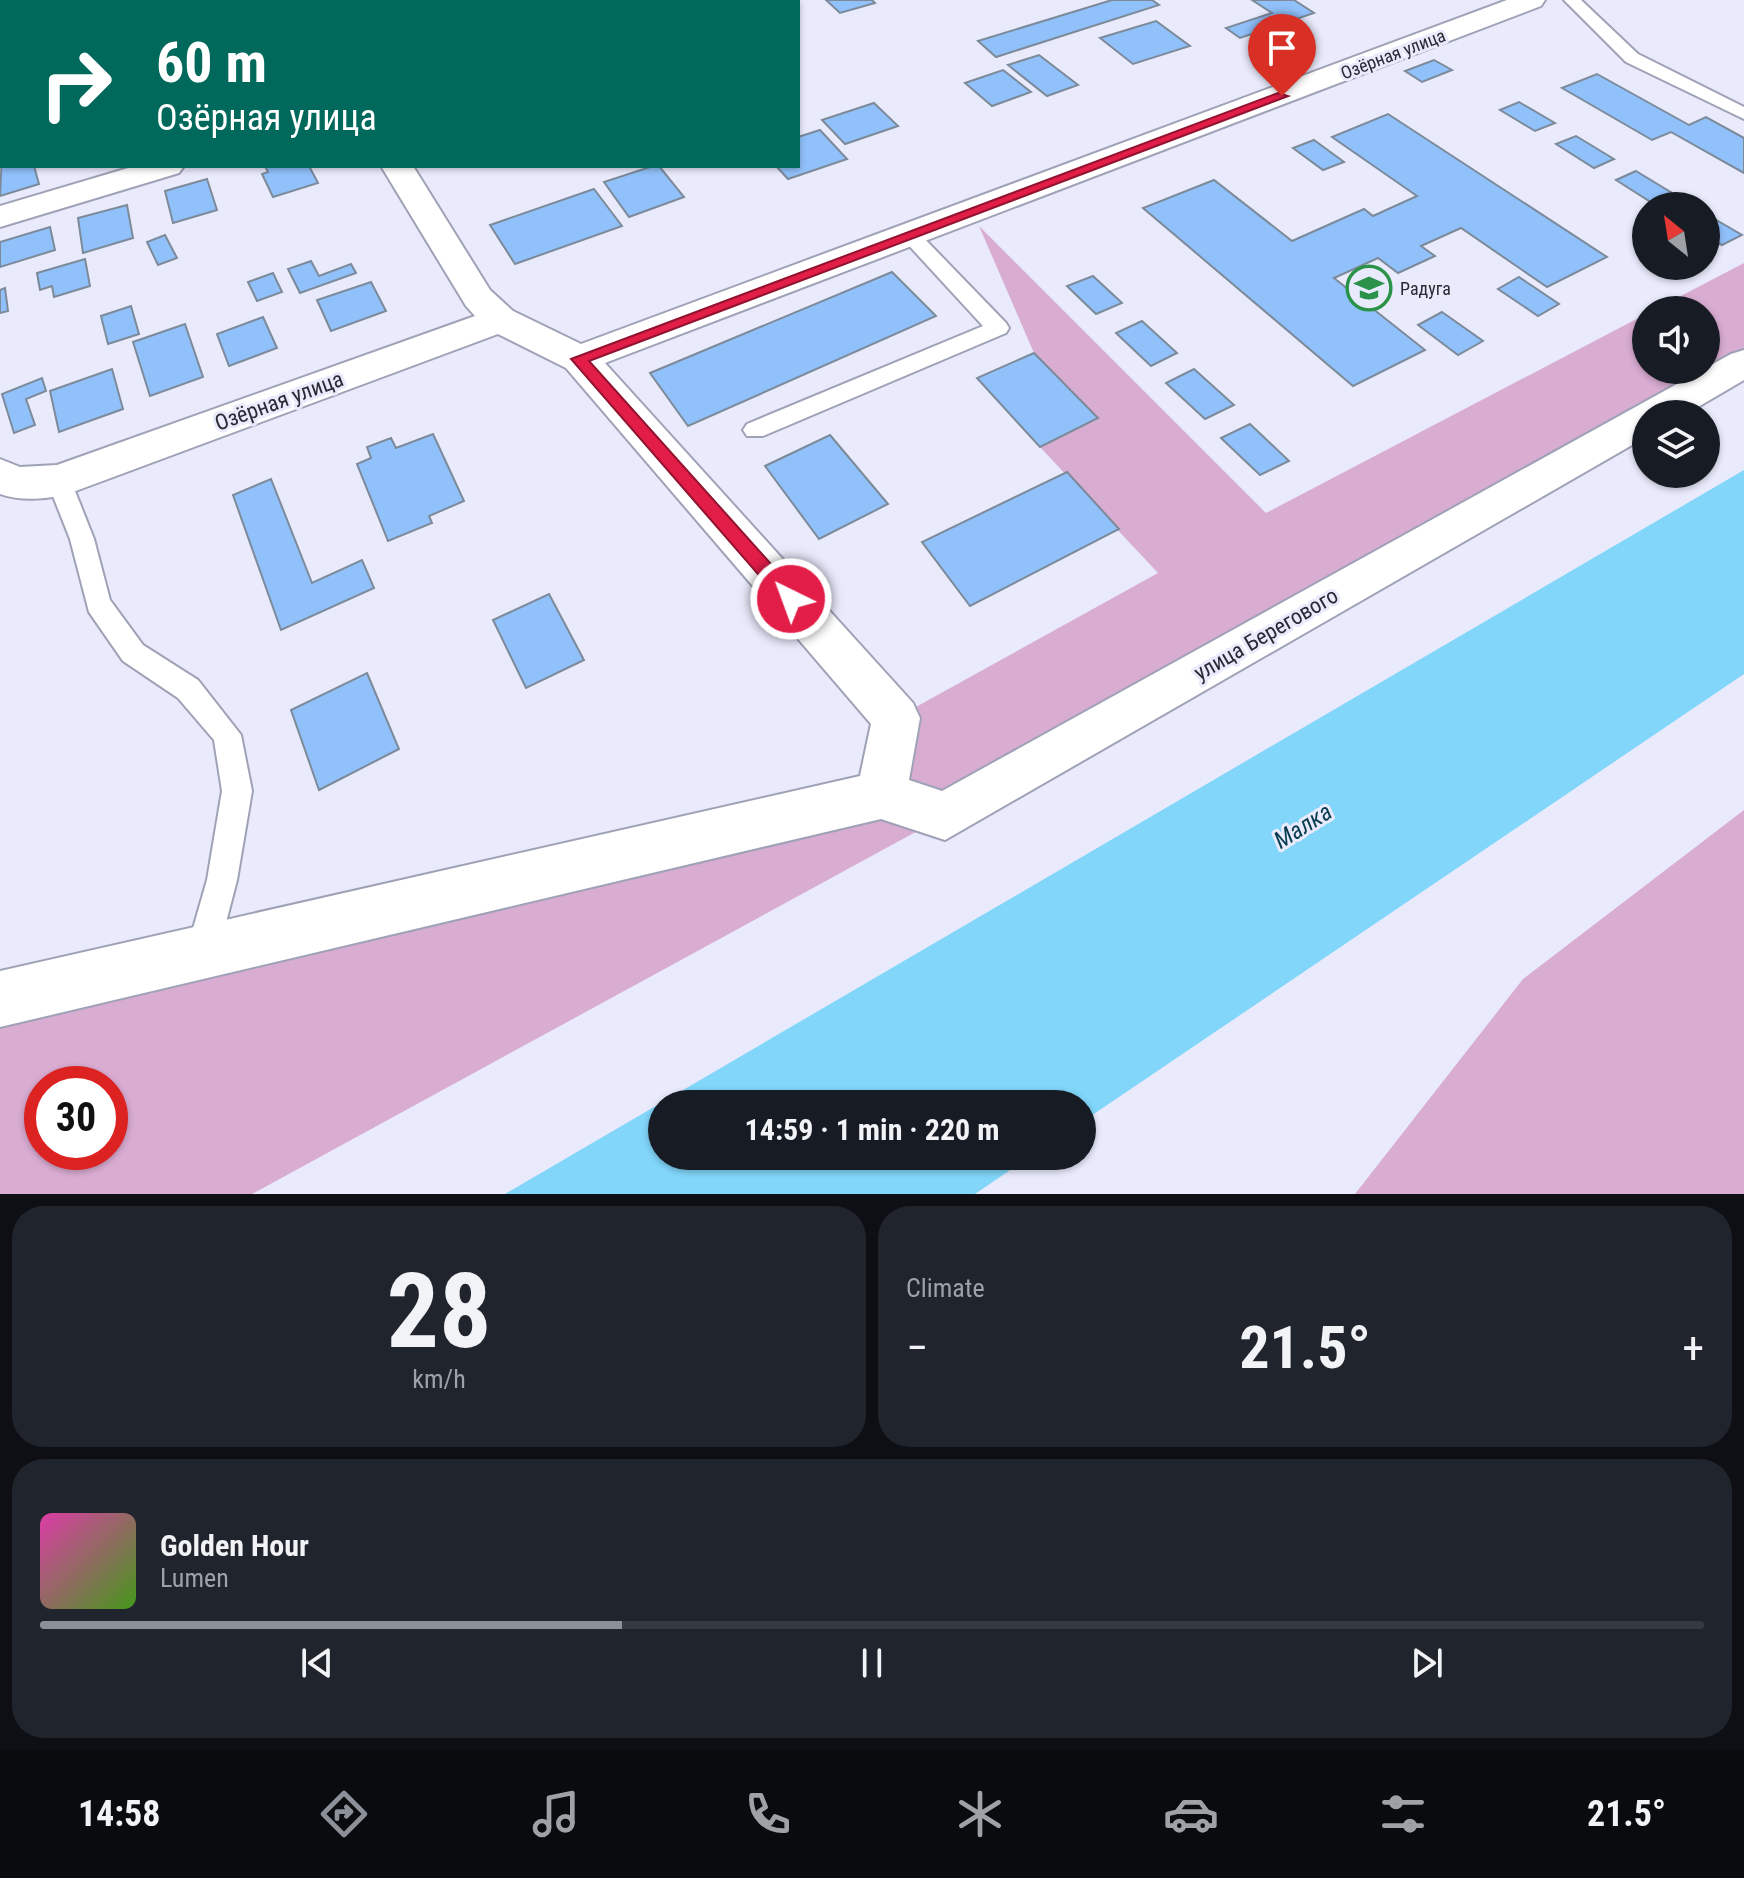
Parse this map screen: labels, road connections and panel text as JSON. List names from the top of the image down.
{
  "streets": {
    "street": ["Озёрная улица", "улица Берегового"]
  },
  "water": ["Малка"],
  "places": {
    "school or university": ["Радуга"]
  },
  "north": "top left",
  "page": {
    "turn": ["60 m", "Озёрная улица"],
    "limit": "30",
    "trip": "14:59 · 1 min · 220 m",
    "tile": [
      ["28", "km/h"],
      "Climate"
    ],
    "heat": ["−", "21.5°", "+"],
    "song": ["Golden Hour", "Lumen"],
    "tabs": ["14:58", "21.5°"]
  }
}
